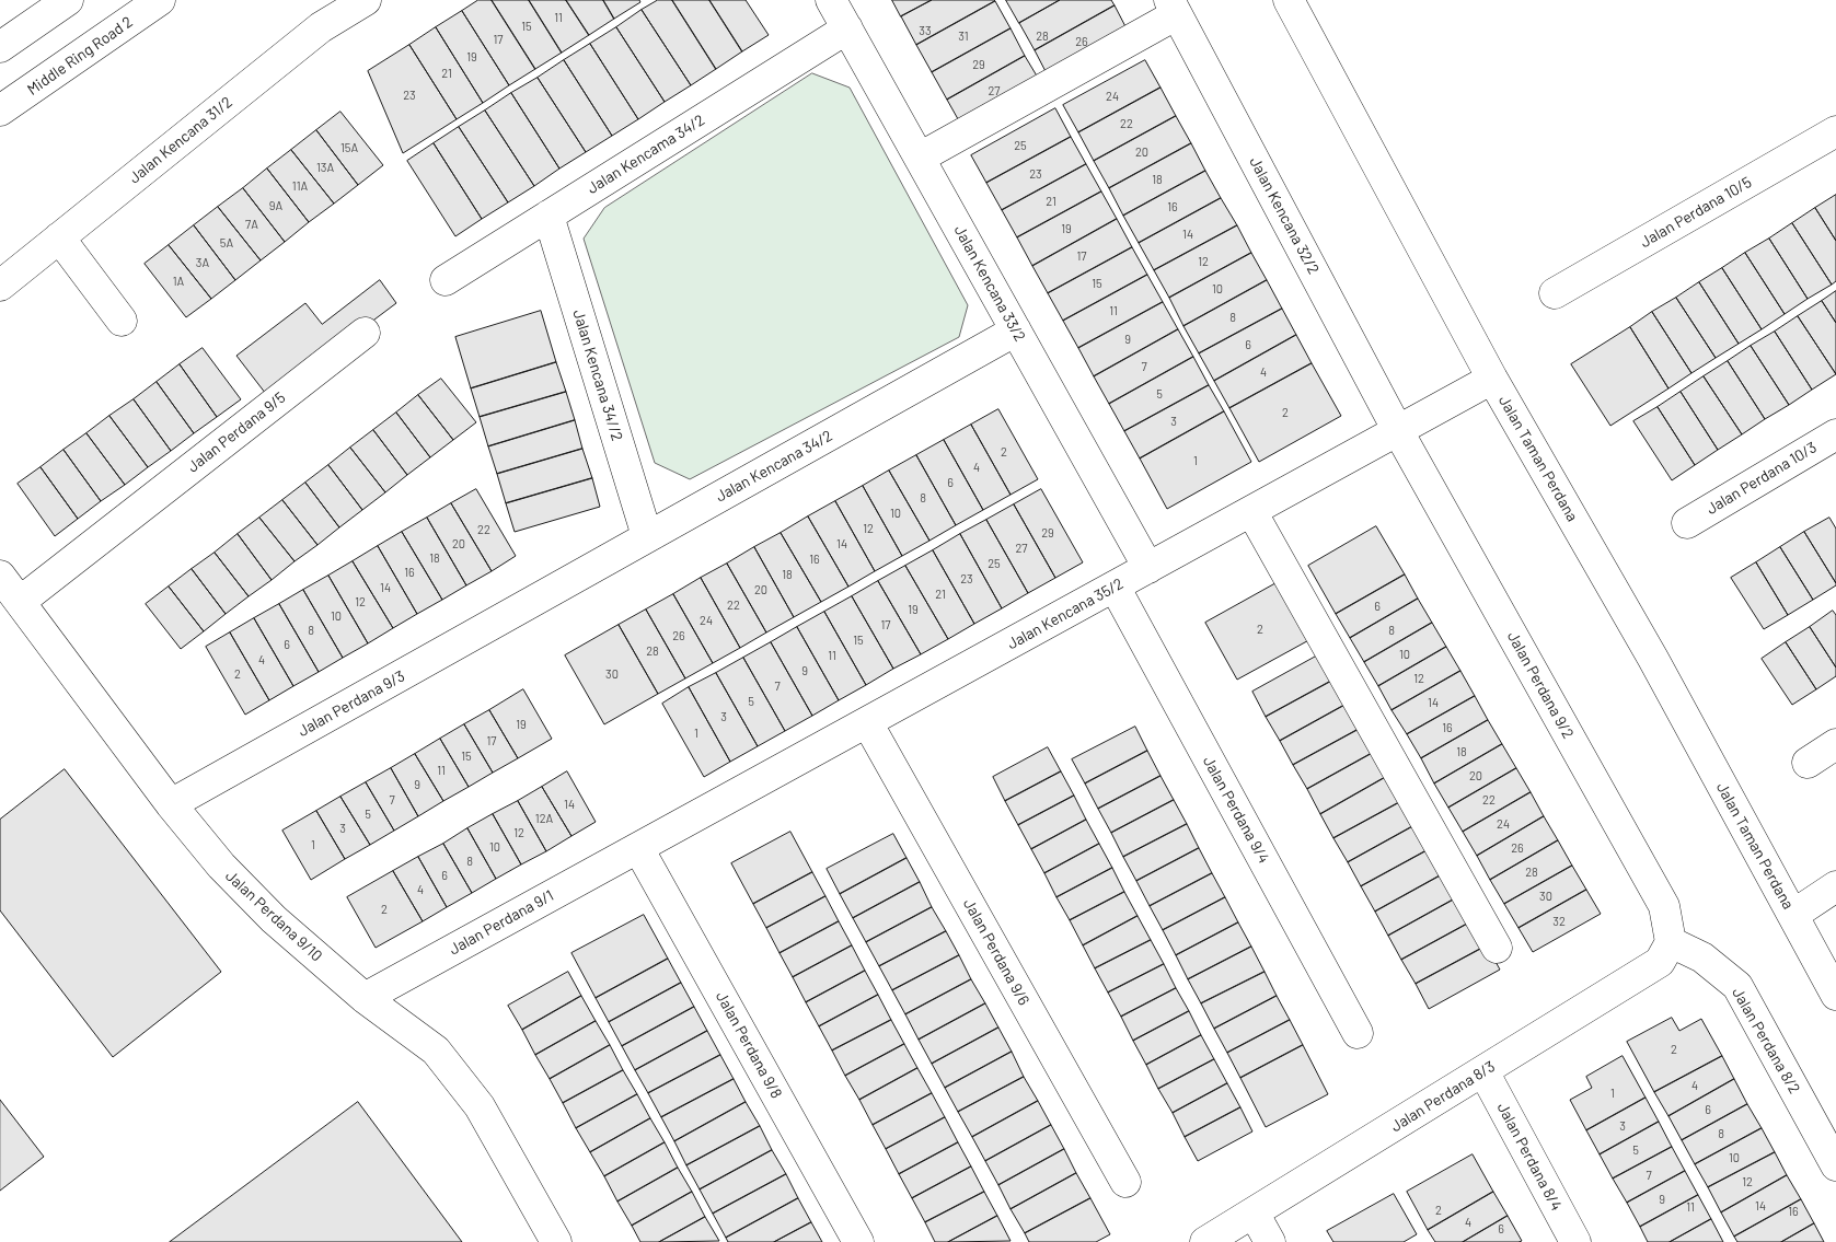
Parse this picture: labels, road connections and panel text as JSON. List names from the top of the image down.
{
  "streets": {
    "main road": [
      "Middle Ring Road 2",
      "Jalan Kencana 31/2",
      "Jalan Kencama 34/2",
      "Jalan Perdana 10/5",
      "Jalan Kencana 32/2",
      "Jalan Kencana 33/2",
      "Jalan Kencana 34//2",
      "Jalan Perdana 9/5",
      "Jalan Taman Perdana",
      "Jalan Kencana 34/2",
      "Jalan Perdana 10/3",
      "Jalan Kencana 35/2",
      "Jalan Perdana 9/2",
      "Jalan Perdana 9/3",
      "Jalan Perdana 9/4",
      "Jalan Perdana 9/10",
      "Jalan Perdana 9/1",
      "Jalan Perdana 9/6",
      "Jalan Perdana 8/2",
      "Jalan Perdana 9/8",
      "Jalan Perdana 8/3",
      "Jalan Perdana 8/4"
    ]
  },
  "crossings": [
    ["Jalan Kencama 34/2", "Jalan Kencana 33/2"],
    ["Jalan Kencama 34/2", "Jalan Kencana 34//2"],
    ["Jalan Kencana 32/2", "Jalan Kencana 35/2"],
    ["Jalan Kencana 32/2", "Jalan Perdana 9/2"],
    ["Jalan Kencana 33/2", "Jalan Kencana 34/2"],
    ["Jalan Kencana 33/2", "Jalan Kencana 35/2"],
    ["Jalan Kencana 34//2", "Jalan Kencana 34/2"],
    ["Jalan Perdana 9/5", "Jalan Perdana 9/10"],
    ["Jalan Taman Perdana", "Jalan Kencana 35/2"],
    ["Jalan Kencana 34/2", "Jalan Perdana 9/3"],
    ["Jalan Kencana 35/2", "Jalan Perdana 9/2"],
    ["Jalan Kencana 35/2", "Jalan Perdana 9/4"],
    ["Jalan Kencana 35/2", "Jalan Perdana 9/1"],
    ["Jalan Kencana 35/2", "Jalan Perdana 9/6"],
    ["Jalan Kencana 35/2", "Jalan Perdana 9/8"],
    ["Jalan Perdana 9/2", "Jalan Perdana 8/2"],
    ["Jalan Perdana 9/2", "Jalan Perdana 8/3"],
    ["Jalan Perdana 9/3", "Jalan Perdana 9/10"],
    ["Jalan Perdana 9/10", "Jalan Perdana 9/1"],
    ["Jalan Perdana 9/1", "Jalan Perdana 9/8"],
    ["Jalan Perdana 8/2", "Jalan Perdana 8/3"],
    ["Jalan Perdana 8/3", "Jalan Perdana 8/4"]
  ],
  "house_numbers": [
    "11",
    "15",
    "33",
    "31",
    "28",
    "17",
    "26",
    "19",
    "29",
    "21",
    "27",
    "23",
    "24",
    "22",
    "25",
    "15A",
    "20",
    "13A",
    "23",
    "18",
    "11A",
    "21",
    "9A",
    "16",
    "7A",
    "19",
    "14",
    "5A",
    "17",
    "12",
    "3A",
    "1A",
    "15",
    "10",
    "11",
    "8",
    "9",
    "6",
    "7",
    "4",
    "5",
    "2",
    "3",
    "2",
    "1",
    "4",
    "6",
    "8",
    "10",
    "12",
    "22",
    "29",
    "20",
    "14",
    "27",
    "18",
    "16",
    "25",
    "16",
    "18",
    "23",
    "14",
    "20",
    "21",
    "12",
    "22",
    "6",
    "19",
    "10",
    "24",
    "17",
    "2",
    "8",
    "8",
    "26",
    "15",
    "6",
    "28",
    "10",
    "11",
    "4",
    "9",
    "2",
    "30",
    "12",
    "7",
    "5",
    "14",
    "3",
    "19",
    "16",
    "1",
    "17",
    "18",
    "15",
    "11",
    "20",
    "9",
    "7",
    "22",
    "14",
    "5",
    "12A",
    "24",
    "3",
    "12",
    "1",
    "10",
    "26",
    "8",
    "28",
    "6",
    "4",
    "30",
    "2",
    "32",
    "2",
    "4",
    "1",
    "6",
    "3",
    "8",
    "5",
    "10",
    "7",
    "12",
    "9",
    "14",
    "11",
    "2",
    "16",
    "4",
    "6"
  ]
}
